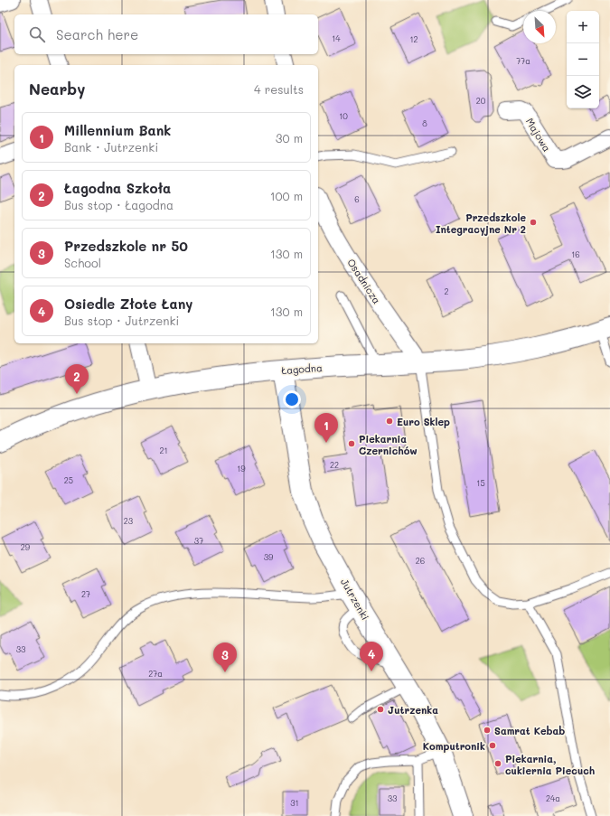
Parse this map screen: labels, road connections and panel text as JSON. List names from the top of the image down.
{
  "streets": {
    "street": [
      "Majowa",
      "Osadnicza",
      "Łagodna",
      "Jutrzenki"
    ]
  },
  "crossings": [
    ["Osadnicza", "Łagodna"],
    ["Łagodna", "Jutrzenki"]
  ],
  "places": [
    "Przedszkole Integracyjne Nr 2",
    "Euro Sklep",
    "Piekarnia Czernichów",
    "Jutrzenka",
    "Samrat Kebab",
    "Komputronik",
    "Piekarnia, cukiernia Piecuch"
  ],
  "house_numbers": [
    "14",
    "12",
    "77a",
    "20",
    "10",
    "8",
    "6",
    "16",
    "2",
    "21",
    "22",
    "19",
    "25",
    "15",
    "23",
    "37",
    "29",
    "39",
    "26",
    "27",
    "33",
    "27a",
    "33",
    "24a",
    "31"
  ],
  "north": "bottom right",
  "page": {
    "map_buttons": ["+", "−"],
    "search": "Search here",
    "heading": ["Nearby", "4 results"],
    "list": [
      {
        "mark": "1",
        "name": "Millennium Bank",
        "note": "Bank · Jutrzenki",
        "value": "30 m"
      },
      {
        "mark": "2",
        "name": "Łagodna Szkoła",
        "note": "Bus stop · Łagodna",
        "value": "100 m"
      },
      {
        "mark": "3",
        "name": "Przedszkole nr 50",
        "note": "School",
        "value": "130 m"
      },
      {
        "mark": "4",
        "name": "Osiedle Złote Łany",
        "note": "Bus stop · Jutrzenki",
        "value": "130 m"
      }
    ],
    "pins": [
      "2",
      "1",
      "4",
      "3"
    ]
  }
}
